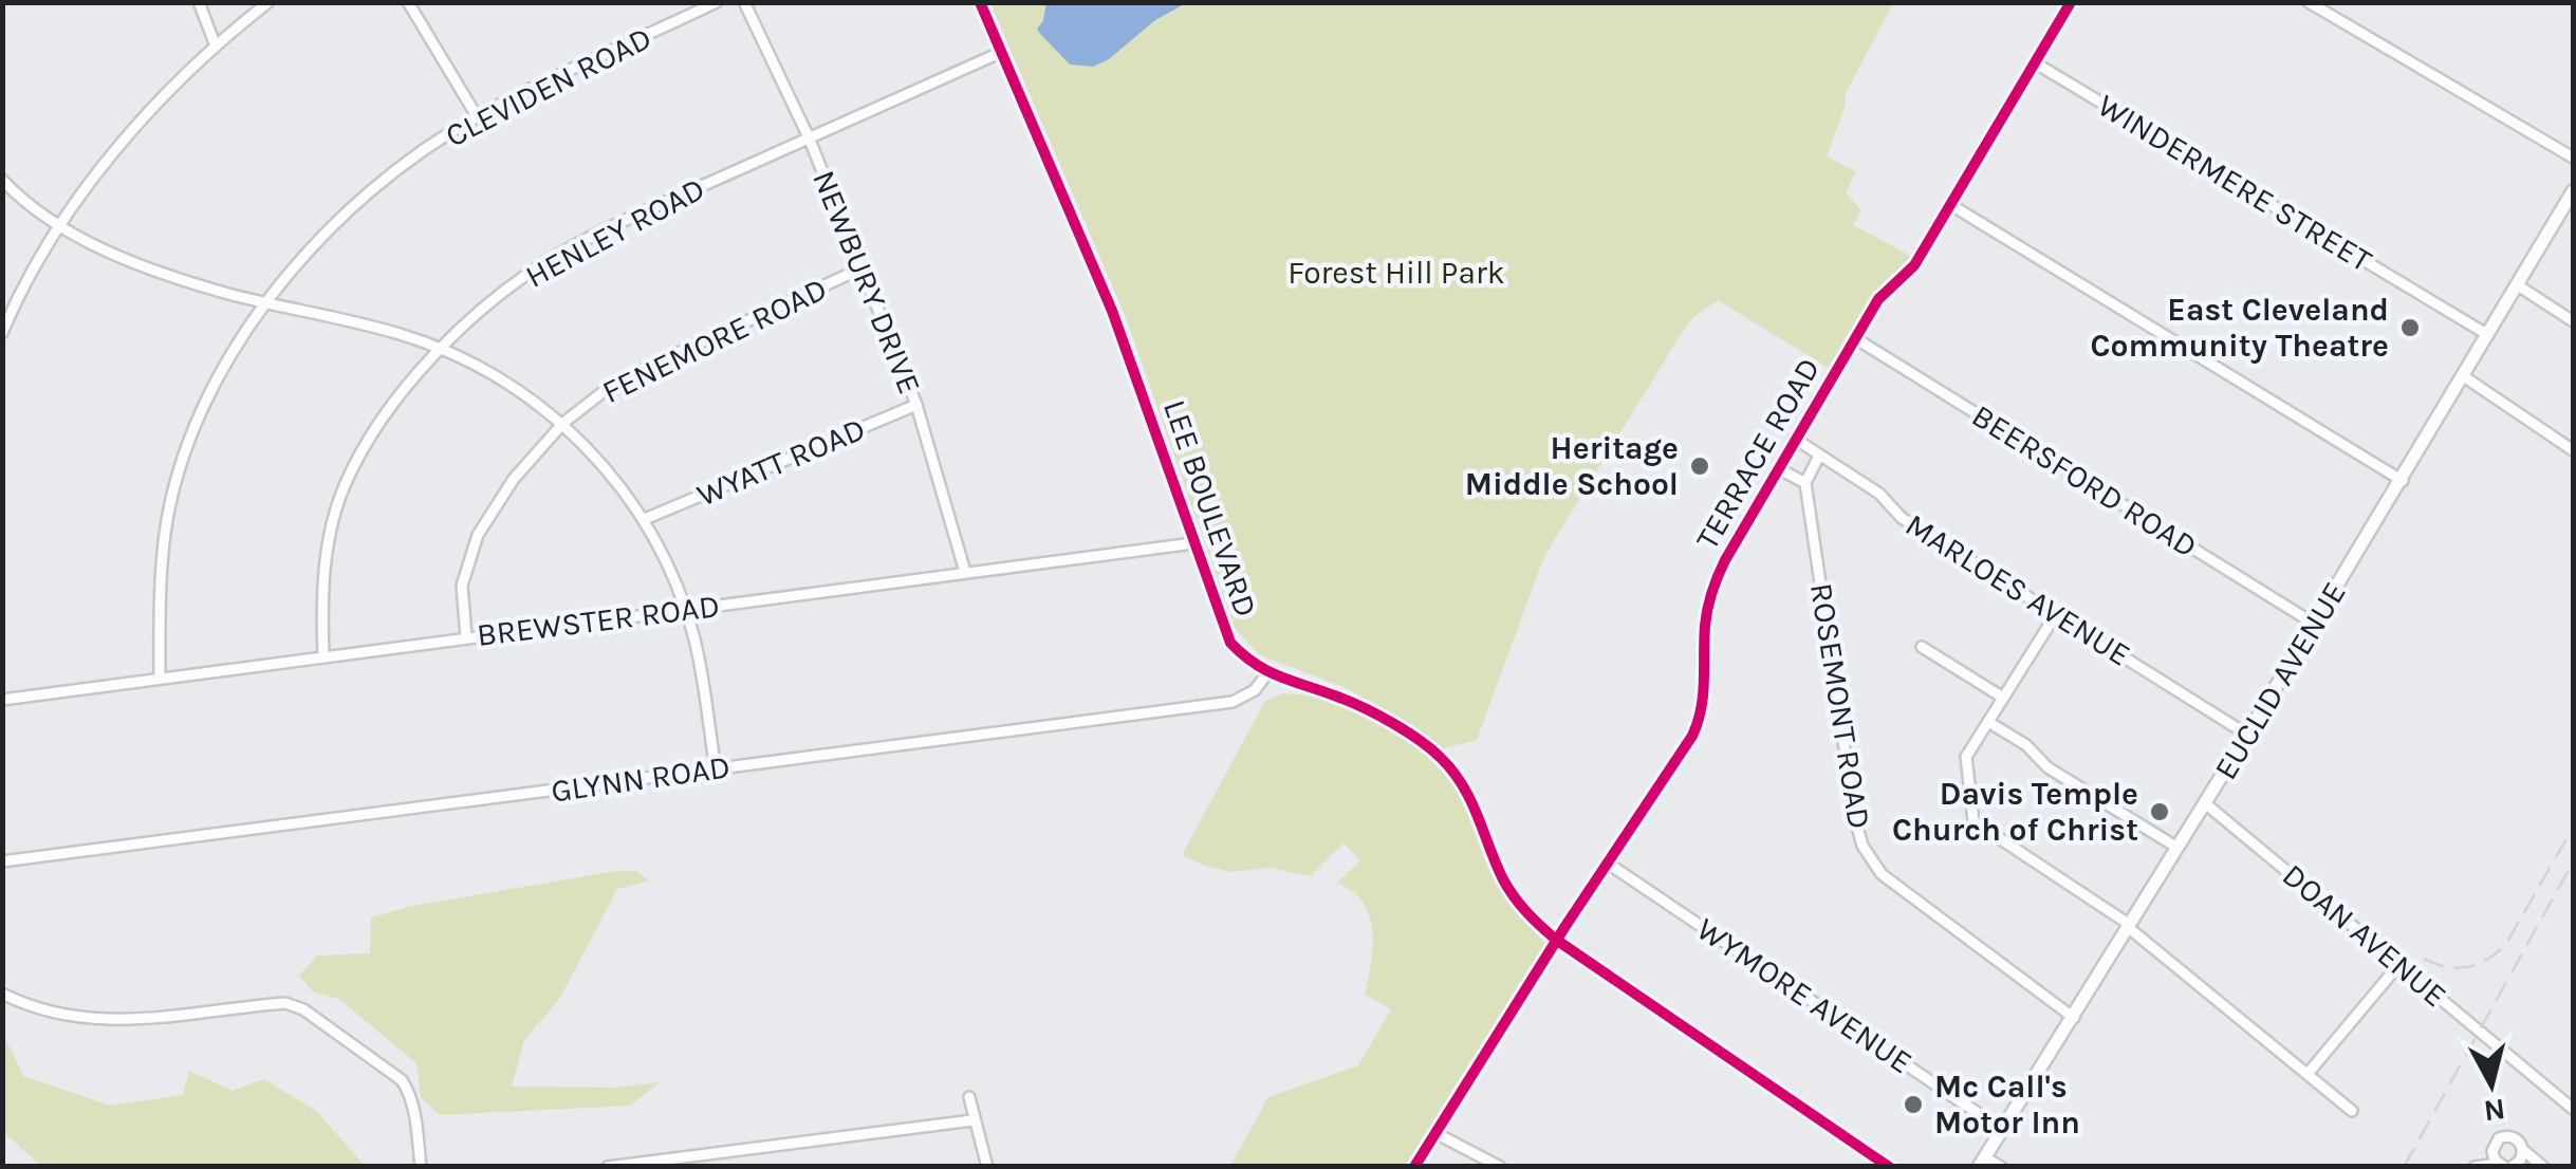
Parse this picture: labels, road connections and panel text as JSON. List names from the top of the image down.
{
  "streets": {
    "main road": ["EUCLID AVENUE"],
    "street": [
      "CLEVIDEN ROAD",
      "WINDERMERE STREET",
      "HENLEY ROAD",
      "NEWBURY DRIVE",
      "FENEMORE ROAD",
      "TERRACE ROAD",
      "WYATT ROAD",
      "BEERSFORD ROAD",
      "LEE BOULEVARD",
      "MARLOES AVENUE",
      "BREWSTER ROAD",
      "ROSEMONT ROAD",
      "GLYNN ROAD",
      "DOAN AVENUE",
      "WYMORE AVENUE"
    ]
  },
  "crossings": [
    ["CLEVIDEN ROAD", "BREWSTER ROAD"],
    ["WINDERMERE STREET", "TERRACE ROAD"],
    ["WINDERMERE STREET", "EUCLID AVENUE"],
    ["HENLEY ROAD", "NEWBURY DRIVE"],
    ["HENLEY ROAD", "LEE BOULEVARD"],
    ["HENLEY ROAD", "BREWSTER ROAD"],
    ["NEWBURY DRIVE", "FENEMORE ROAD"],
    ["NEWBURY DRIVE", "WYATT ROAD"],
    ["NEWBURY DRIVE", "BREWSTER ROAD"],
    ["FENEMORE ROAD", "BREWSTER ROAD"],
    ["TERRACE ROAD", "BEERSFORD ROAD"],
    ["TERRACE ROAD", "LEE BOULEVARD"],
    ["TERRACE ROAD", "MARLOES AVENUE"],
    ["TERRACE ROAD", "WYMORE AVENUE"],
    ["BEERSFORD ROAD", "EUCLID AVENUE"],
    ["LEE BOULEVARD", "BREWSTER ROAD"],
    ["LEE BOULEVARD", "GLYNN ROAD"],
    ["MARLOES AVENUE", "EUCLID AVENUE"],
    ["EUCLID AVENUE", "ROSEMONT ROAD"],
    ["EUCLID AVENUE", "DOAN AVENUE"],
    ["EUCLID AVENUE", "WYMORE AVENUE"]
  ],
  "parks": ["Forest Hill Park"],
  "places": [
    "East Cleveland Community Theatre",
    "Heritage Middle School",
    "Davis Temple Church of Christ",
    "Mc Call's Motor Inn"
  ],
  "north": "bottom"
}
